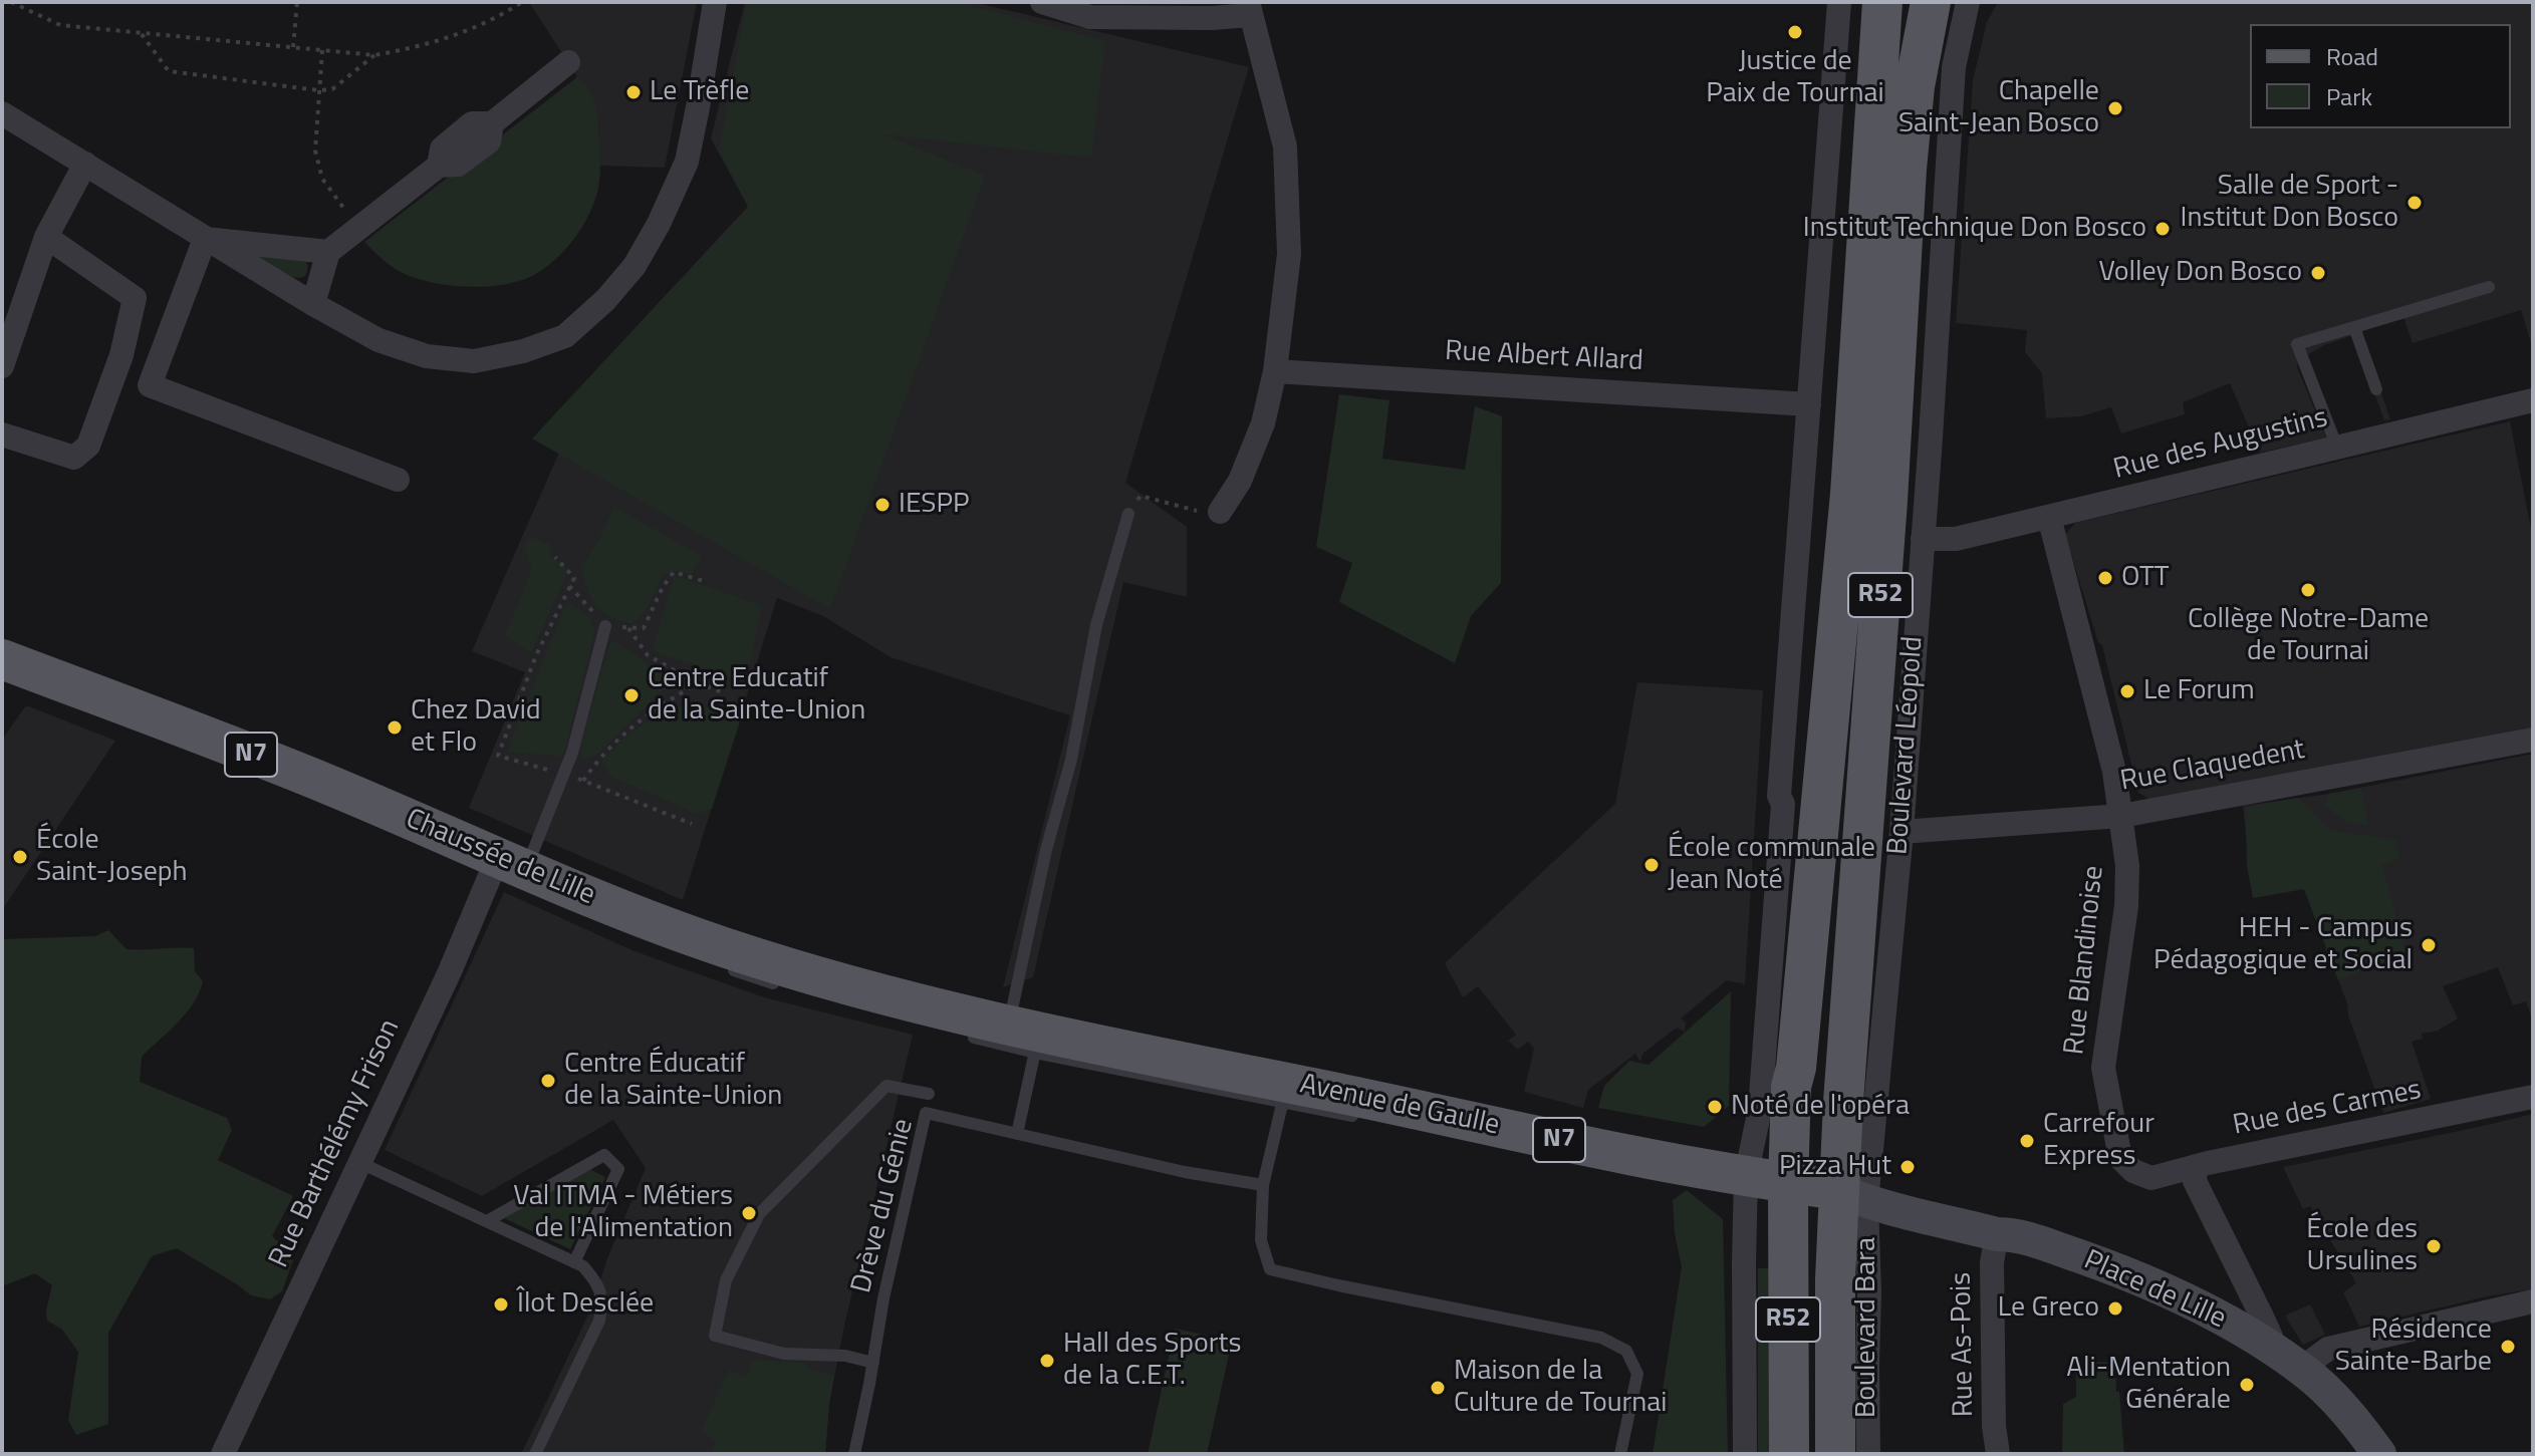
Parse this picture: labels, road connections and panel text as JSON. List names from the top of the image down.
{
  "streets": {
    "main road": [
      "R52",
      "Boulevard Léopold",
      "N7",
      "Chaussée de Lille",
      "Avenue de Gaulle",
      "Boulevard Bara"
    ],
    "street": [
      "Rue Albert Allard",
      "Rue des Augustins",
      "Rue Claquedent",
      "Rue Blandinoise",
      "Rue des Carmes",
      "Rue Barthélémy Frison",
      "Place de Lille",
      "Rue As-Pois"
    ],
    "lane": ["Drève du Génie"]
  },
  "crossings": [
    ["Rue des Augustins", "Boulevard Léopold"],
    ["Rue des Augustins", "Rue Blandinoise"],
    ["R52", "Boulevard Léopold"],
    ["R52", "Avenue de Gaulle"],
    ["R52", "Place de Lille"],
    ["R52", "Boulevard Bara"],
    ["Boulevard Léopold", "Rue Claquedent"],
    ["Boulevard Léopold", "Avenue de Gaulle"],
    ["Boulevard Léopold", "Place de Lille"],
    ["Boulevard Léopold", "Boulevard Bara"],
    ["Rue Claquedent", "Rue Blandinoise"],
    ["Chaussée de Lille", "Avenue de Gaulle"],
    ["Chaussée de Lille", "Rue Barthélémy Frison"],
    ["Rue Blandinoise", "Rue des Carmes"],
    ["Avenue de Gaulle", "Place de Lille"],
    ["Avenue de Gaulle", "Boulevard Bara"],
    ["Rue des Carmes", "Place de Lille"],
    ["Place de Lille", "Boulevard Bara"],
    ["Place de Lille", "Rue As-Pois"]
  ],
  "places": [
    "Justice de Paix de Tournai",
    "Le Trèfle",
    "Chapelle Saint-Jean Bosco",
    "Salle de Sport - Institut Don Bosco",
    "Institut Technique Don Bosco",
    "Volley Don Bosco",
    "IESPP",
    "OTT",
    "Collège Notre-Dame de Tournai",
    "Le Forum",
    "Centre Educatif de la Sainte-Union",
    "Chez David et Flo",
    "École Saint-Joseph",
    "École communale Jean Noté",
    "HEH - Campus Pédagogique et Social",
    "Centre Éducatif de la Sainte-Union",
    "Noté de l'opéra",
    "Carrefour Express",
    "Pizza Hut",
    "Val ITMA - Métiers de l'Alimentation",
    "École des Ursulines",
    "Îlot Desclée",
    "Le Greco",
    "Résidence Sainte-Barbe",
    "Hall des Sports de la C.E.T.",
    "Ali-Mentation Générale",
    "Maison de la Culture de Tournai"
  ],
  "legend": ["Road", "Park"]
}
